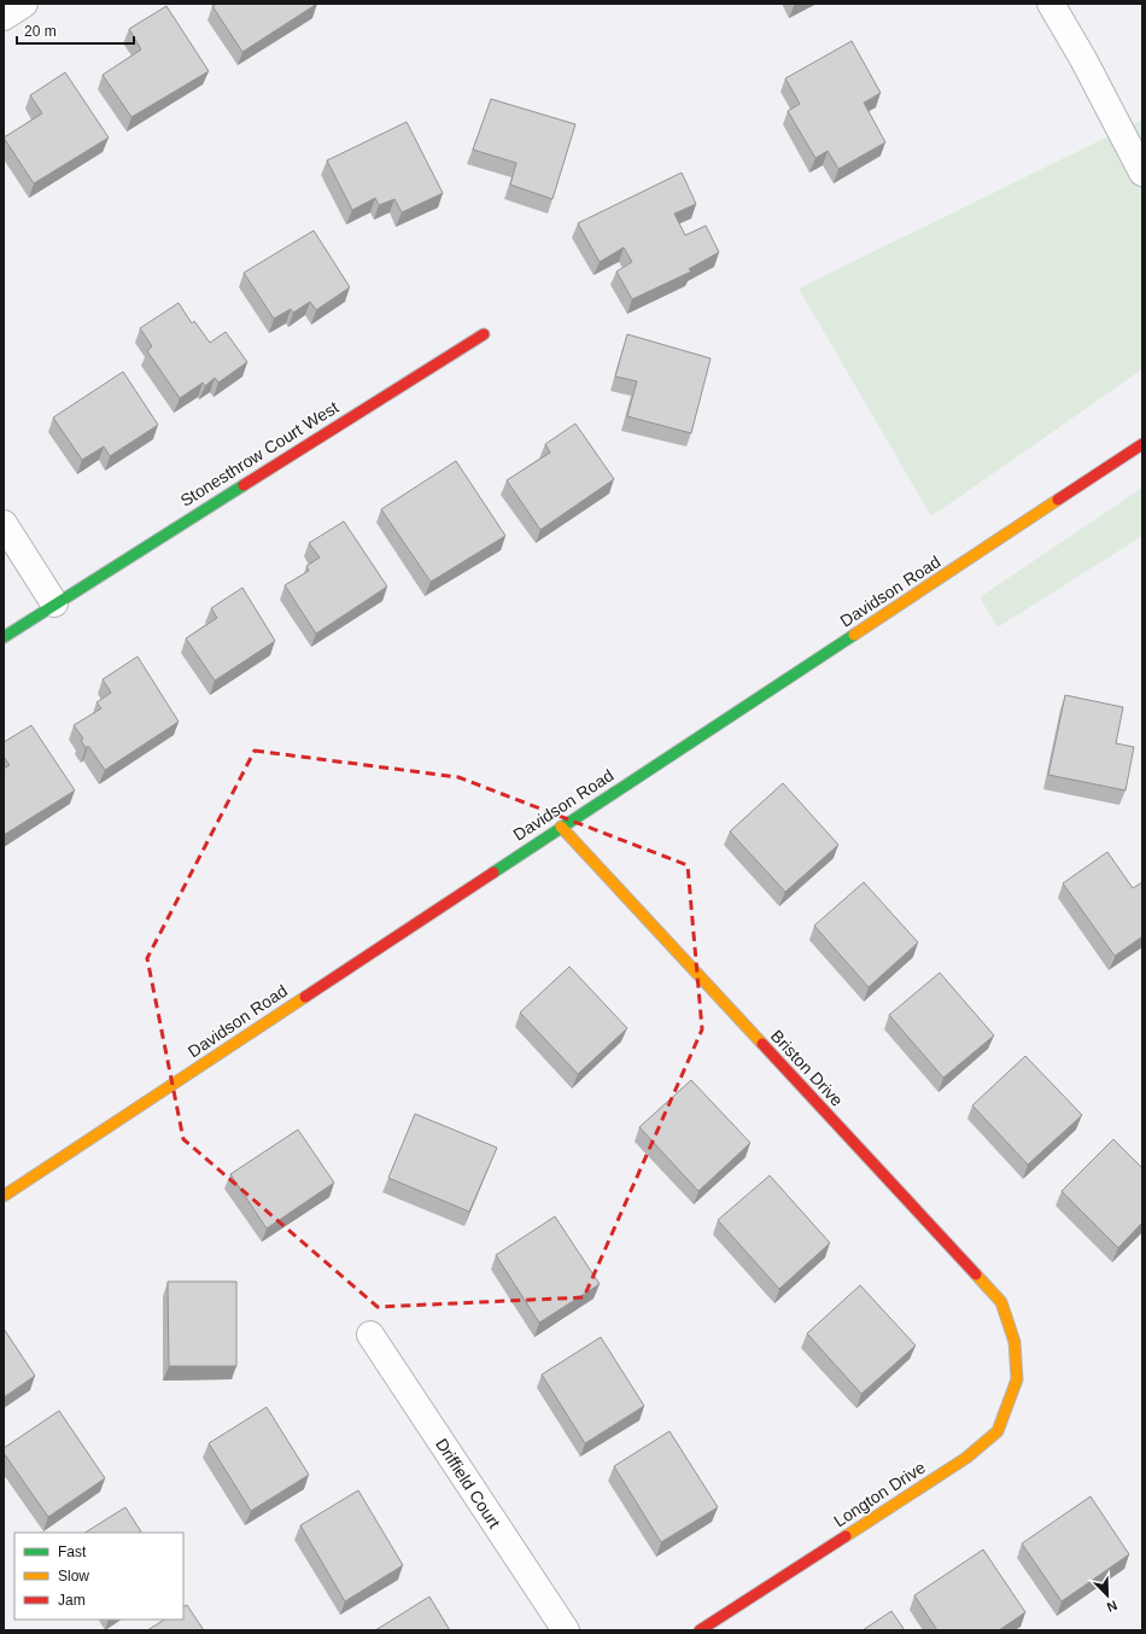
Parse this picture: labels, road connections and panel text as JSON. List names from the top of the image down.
{
  "streets": {
    "street": [
      "Stonesthrow Court West",
      "Davidson Road",
      "Briston Drive",
      "Driffield Court",
      "Longton Drive"
    ]
  },
  "crossings": [
    ["Davidson Road", "Briston Drive"],
    ["Briston Drive", "Longton Drive"]
  ],
  "legend": ["Fast", "Slow", "Jam"],
  "scale_bar": "20 m",
  "north": "bottom right"
}
